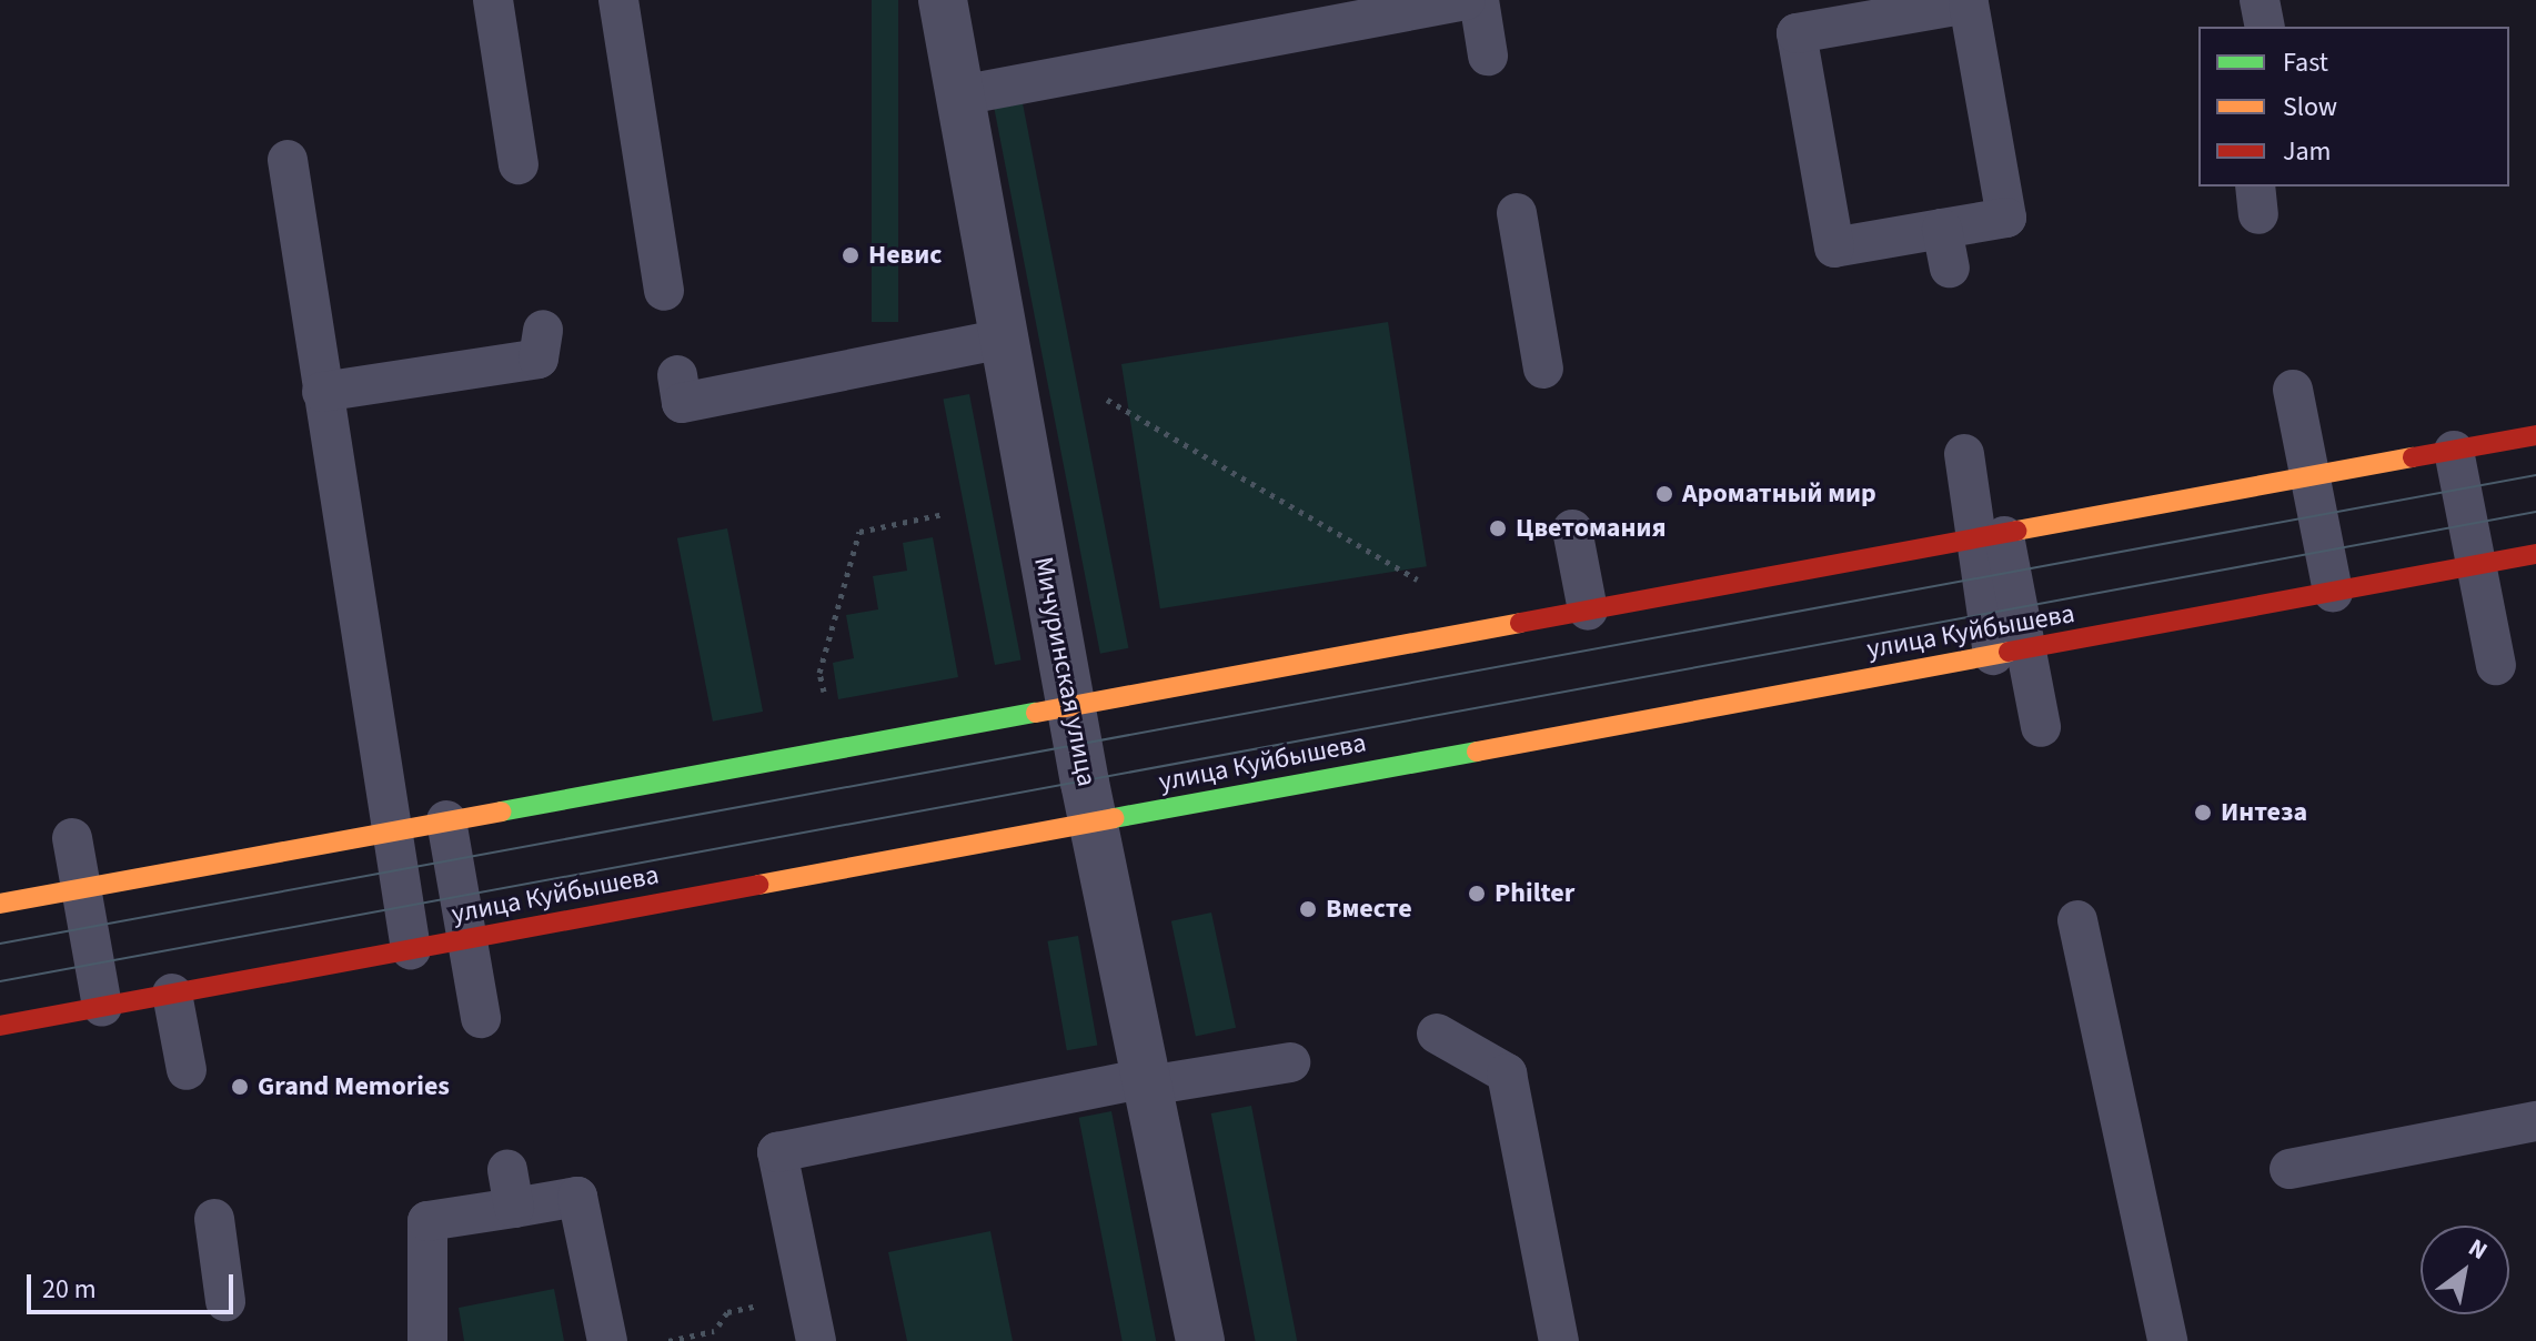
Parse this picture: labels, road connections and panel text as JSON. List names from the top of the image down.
{
  "streets": {
    "main road": ["улица Куйбышева"],
    "street": ["Мичуринская улица"]
  },
  "crossings": [
    ["улица Куйбышева", "Мичуринская улица"]
  ],
  "places": [
    "Невис",
    "Ароматный мир",
    "Цветомания",
    "Интеза",
    "Philter",
    "Вместе",
    "Grand Memories"
  ],
  "legend": ["Fast", "Slow", "Jam"],
  "scale_bar": "20 m",
  "north": "top right"
}
